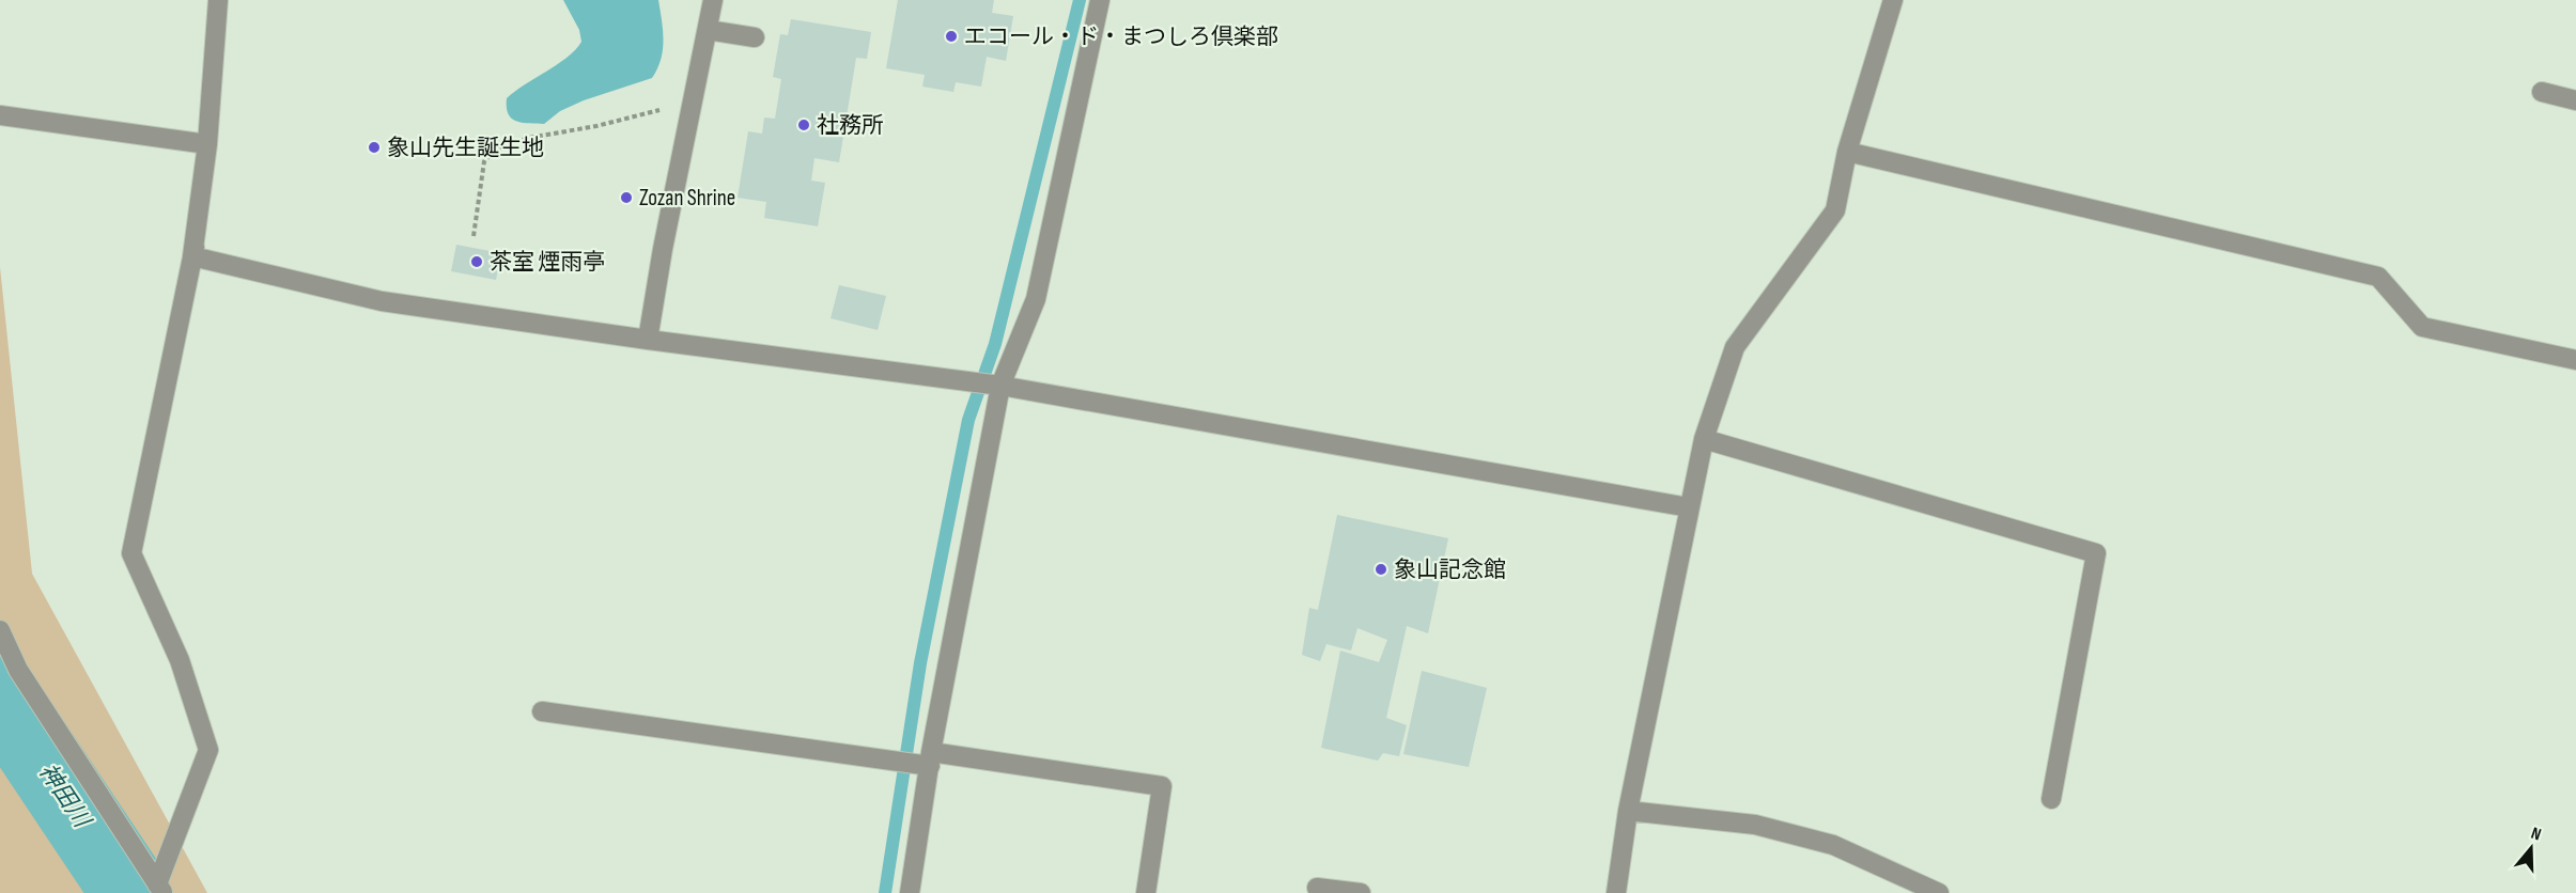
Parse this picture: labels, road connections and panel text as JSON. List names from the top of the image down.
{
  "water": ["神田川"],
  "places": [
    "エコール・ド・まつしろ倶楽部",
    "社務所",
    "象山先生誕生地",
    "Zozan Shrine",
    "茶室 煙雨亭",
    "象山記念館"
  ],
  "north": "top"
}
